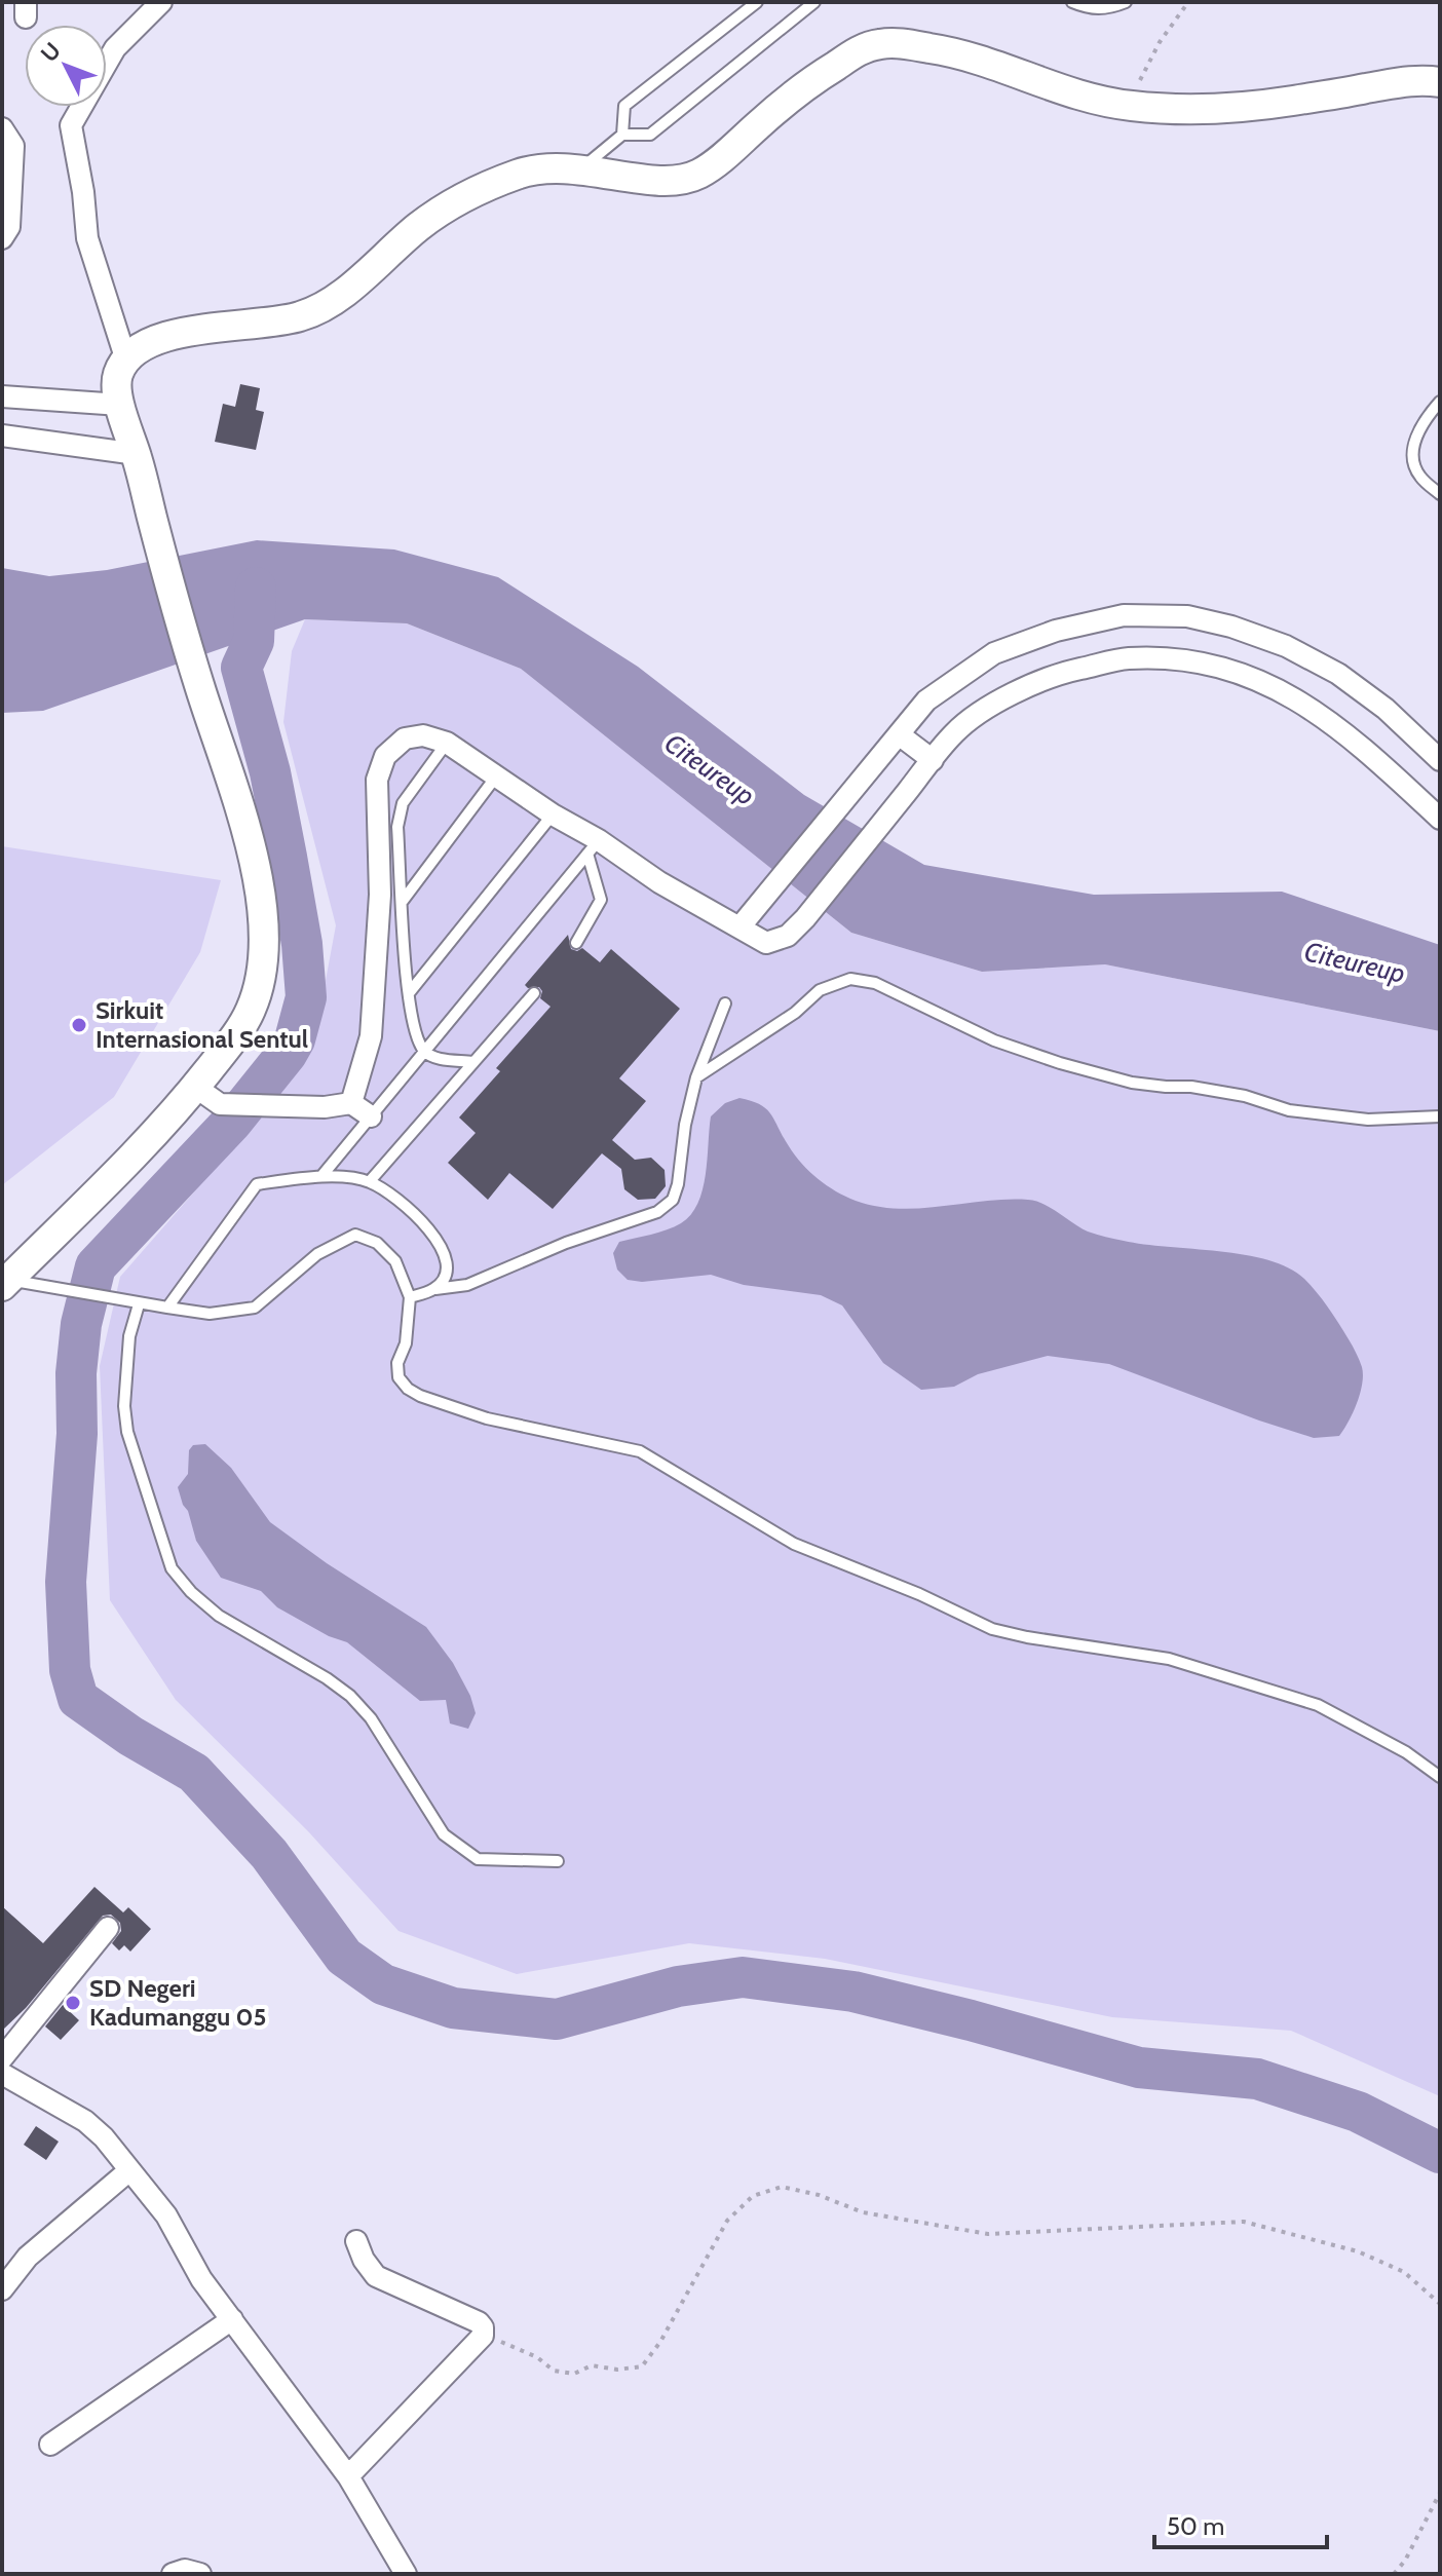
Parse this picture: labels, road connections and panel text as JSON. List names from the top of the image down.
{
  "water": ["Citeureup"],
  "places": ["Sirkuit Internasional Sentul", "SD Negeri Kadumanggu 05"],
  "scale_bar": "50 m",
  "north": "top left"
}
